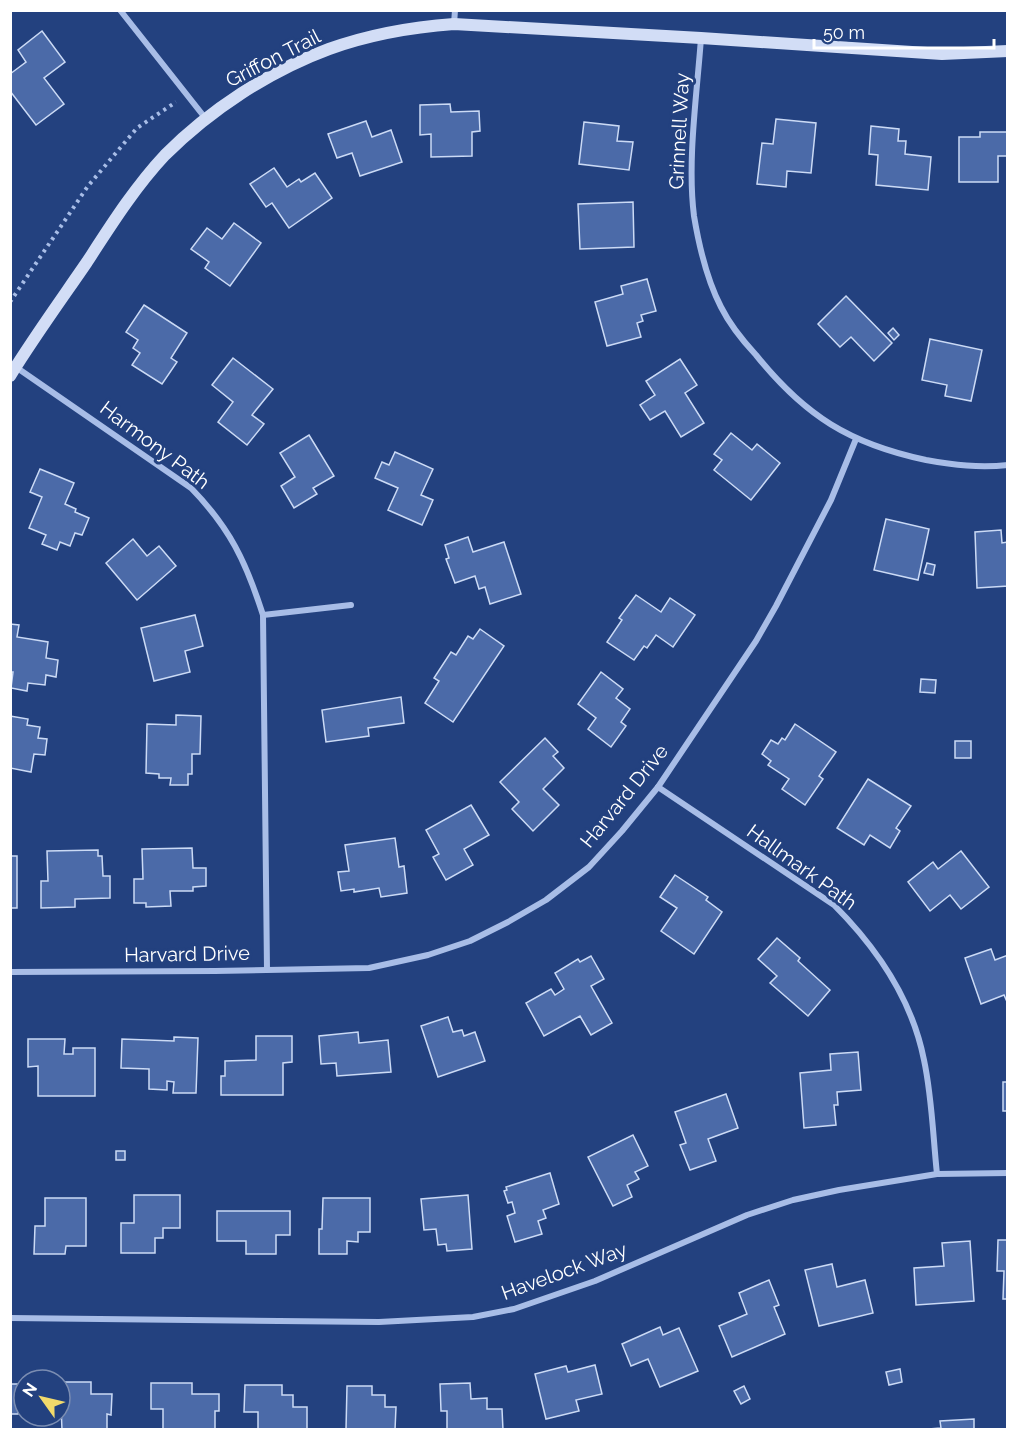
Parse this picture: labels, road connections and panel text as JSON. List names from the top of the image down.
{
  "streets": {
    "street": [
      "Griffon Trail",
      "Grinnell Way",
      "Harmony Path",
      "Harvard Drive",
      "Hallmark Path",
      "Havelock Way"
    ]
  },
  "crossings": [
    ["Griffon Trail", "Grinnell Way"],
    ["Griffon Trail", "Harmony Path"],
    ["Grinnell Way", "Harvard Drive"],
    ["Harmony Path", "Harvard Drive"],
    ["Harvard Drive", "Hallmark Path"],
    ["Hallmark Path", "Havelock Way"]
  ],
  "scale_bar": "50 m",
  "north": "top left"
}
